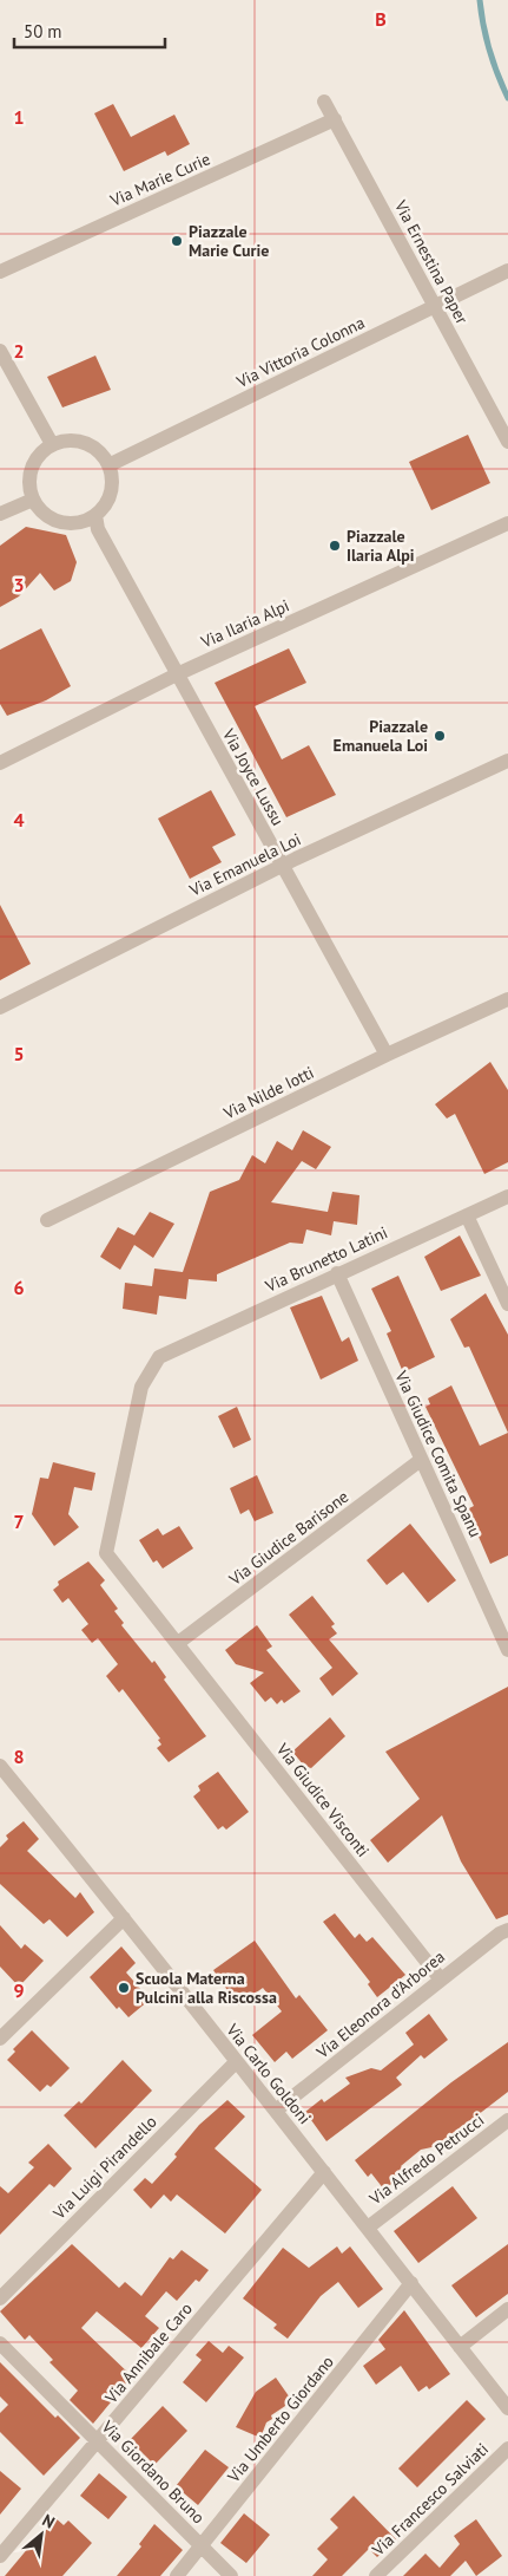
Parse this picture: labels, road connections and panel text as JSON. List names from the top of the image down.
{
  "streets": {
    "street": [
      "Via Marie Curie",
      "Via Ernestina Paper",
      "Via Vittoria Colonna",
      "Via Ilaria Alpi",
      "Via Joyce Lussu",
      "Via Emanuela Loi",
      "Via Nilde Iotti",
      "Via Brunetto Latini",
      "Via Giudice Comita Spanu",
      "Via Giudice Barisone",
      "Via Giudice Visconti",
      "Via Eleonora d'Arborea",
      "Via Carlo Goldoni",
      "Via Alfredo Petrucci",
      "Via Luigi Pirandello",
      "Via Annibale Caro",
      "Via Umberto Giordano",
      "Via Giordano Bruno",
      "Via Francesco Salviati"
    ]
  },
  "crossings": [
    ["Via Marie Curie", "Via Ernestina Paper"],
    ["Via Ernestina Paper", "Via Vittoria Colonna"],
    ["Via Vittoria Colonna", "Via Joyce Lussu"],
    ["Via Ilaria Alpi", "Via Joyce Lussu"],
    ["Via Joyce Lussu", "Via Emanuela Loi"],
    ["Via Joyce Lussu", "Via Nilde Iotti"],
    ["Via Brunetto Latini", "Via Giudice Comita Spanu"],
    ["Via Brunetto Latini", "Via Giudice Visconti"],
    ["Via Giudice Comita Spanu", "Via Giudice Barisone"],
    ["Via Giudice Barisone", "Via Giudice Visconti"],
    ["Via Giudice Visconti", "Via Eleonora d'Arborea"],
    ["Via Eleonora d'Arborea", "Via Carlo Goldoni"],
    ["Via Carlo Goldoni", "Via Alfredo Petrucci"],
    ["Via Carlo Goldoni", "Via Luigi Pirandello"],
    ["Via Carlo Goldoni", "Via Annibale Caro"],
    ["Via Carlo Goldoni", "Via Umberto Giordano"],
    ["Via Annibale Caro", "Via Giordano Bruno"],
    ["Via Umberto Giordano", "Via Giordano Bruno"]
  ],
  "places": [
    "Piazzale Marie Curie",
    "Piazzale Ilaria Alpi",
    "Piazzale Emanuela Loi",
    "Scuola Materna Pulcini alla Riscossa"
  ],
  "scale_bar": "50 m",
  "north": "top right",
  "grid": {
    "columns": ["B"],
    "rows": [
      "1",
      "2",
      "3",
      "4",
      "5",
      "6",
      "7",
      "8",
      "9"
    ]
  }
}
